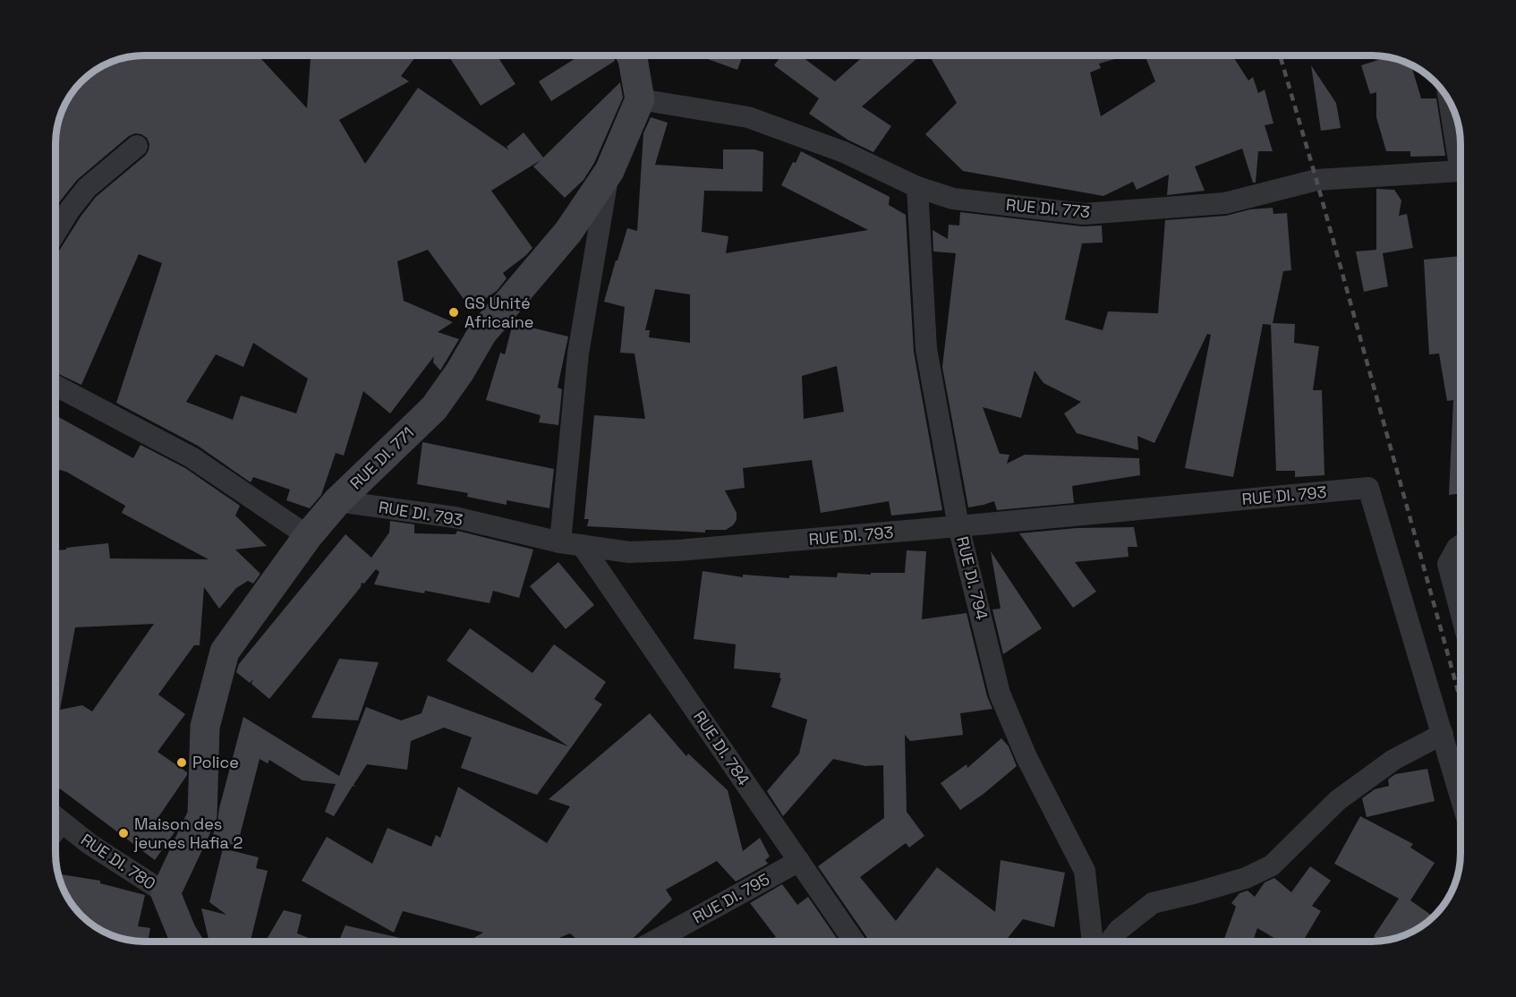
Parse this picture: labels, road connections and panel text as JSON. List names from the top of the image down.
{
  "streets": {
    "street": [
      "RUE DI. 773",
      "RUE DI. 771",
      "RUE DI. 793",
      "RUE DI. 794",
      "RUE DI. 784",
      "RUE DI. 780",
      "RUE DI. 795"
    ]
  },
  "crossings": [
    ["RUE DI. 773", "RUE DI. 771"],
    ["RUE DI. 773", "RUE DI. 794"],
    ["RUE DI. 771", "RUE DI. 793"],
    ["RUE DI. 771", "RUE DI. 780"],
    ["RUE DI. 793", "RUE DI. 794"],
    ["RUE DI. 793", "RUE DI. 784"],
    ["RUE DI. 784", "RUE DI. 795"]
  ],
  "places": ["GS Unité Africaine", "Police", "Maison des jeunes Hafia 2"]
}
